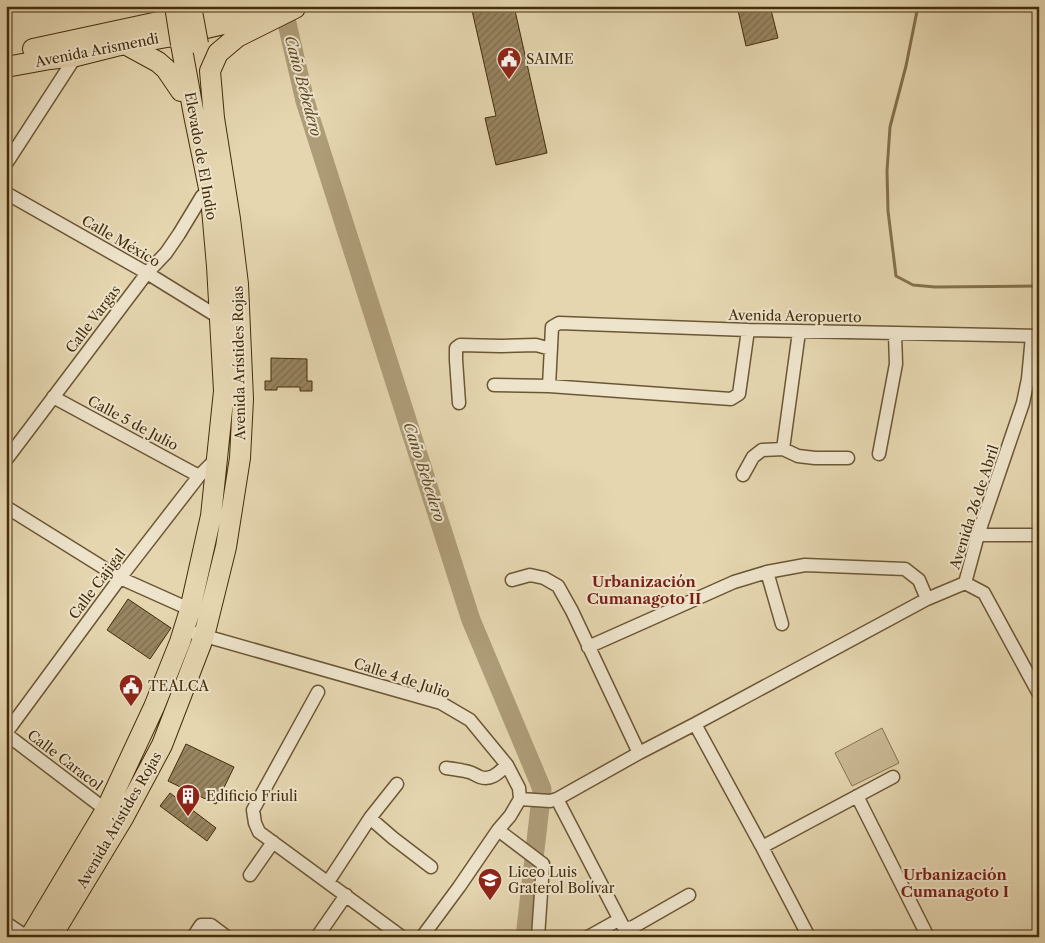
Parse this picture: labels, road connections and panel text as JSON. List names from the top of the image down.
{
  "streets": {
    "main road": ["Avenida Arismendi", "Elevado de El Indio", "Avenida Arístides Rojas"],
    "street": [
      "Calle México",
      "Avenida Aeropuerto",
      "Calle Vargas",
      "Calle 5 de Julio",
      "Avenida 26 de Abril",
      "Calle Cajigal",
      "Calle 4 de Julio",
      "Calle Caracol"
    ]
  },
  "crossings": [
    ["Avenida Arismendi", "Elevado de El Indio"],
    ["Elevado de El Indio", "Calle Vargas"],
    ["Elevado de El Indio", "Avenida Arístides Rojas"],
    ["Calle México", "Calle Vargas"],
    ["Calle México", "Avenida Arístides Rojas"],
    ["Avenida Aeropuerto", "Avenida 26 de Abril"],
    ["Calle Vargas", "Calle 5 de Julio"],
    ["Avenida Arístides Rojas", "Calle Cajigal"],
    ["Avenida Arístides Rojas", "Calle 4 de Julio"],
    ["Avenida Arístides Rojas", "Calle Caracol"],
    ["Calle 5 de Julio", "Calle Cajigal"],
    ["Calle Cajigal", "Calle 4 de Julio"],
    ["Calle Cajigal", "Calle Caracol"]
  ],
  "districts": ["Urbanización Cumanagoto II", "Urbanización Cumanagoto I"],
  "water": ["Caño Bebedero"],
  "places": {
    "public building": ["SAIME", "TEALCA"],
    "building": ["Edificio Friuli"],
    "school or university": ["Liceo Luis Graterol Bolívar"]
  }
}
